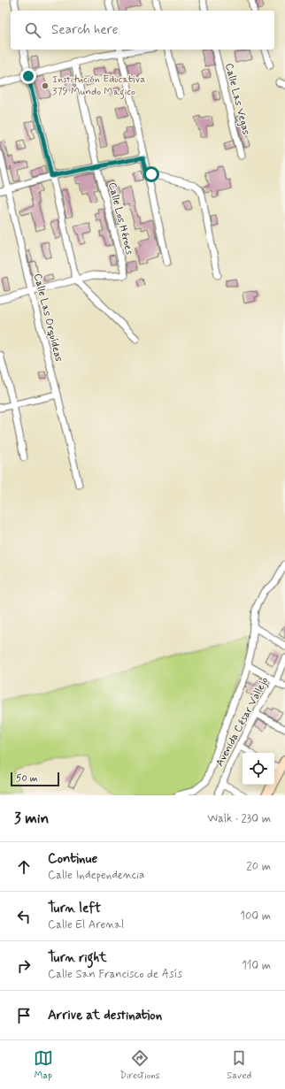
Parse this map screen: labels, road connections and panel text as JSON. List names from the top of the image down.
{
  "streets": {
    "street": [
      "Calle Las Vegas",
      "Calle Los Héroes",
      "Calle Las Orquídeas",
      "Avenida César Vallejo"
    ]
  },
  "places": ["Institución Educativa 379 Mundo Magico"],
  "scale_bar": "50 m",
  "page": {
    "search": "Search here",
    "scale": "50 m",
    "heading": ["3 min", "Walk · 230 m"],
    "list": [
      ["Continue", "Calle Independencia", "20 m"],
      ["Turn left", "Calle El Arenal", "100 m"],
      ["Turn right", "Calle San Francisco de Asís", "110 m"],
      "Arrive at destination"
    ],
    "nav": ["Map", "Directions", "Saved"]
  }
}
